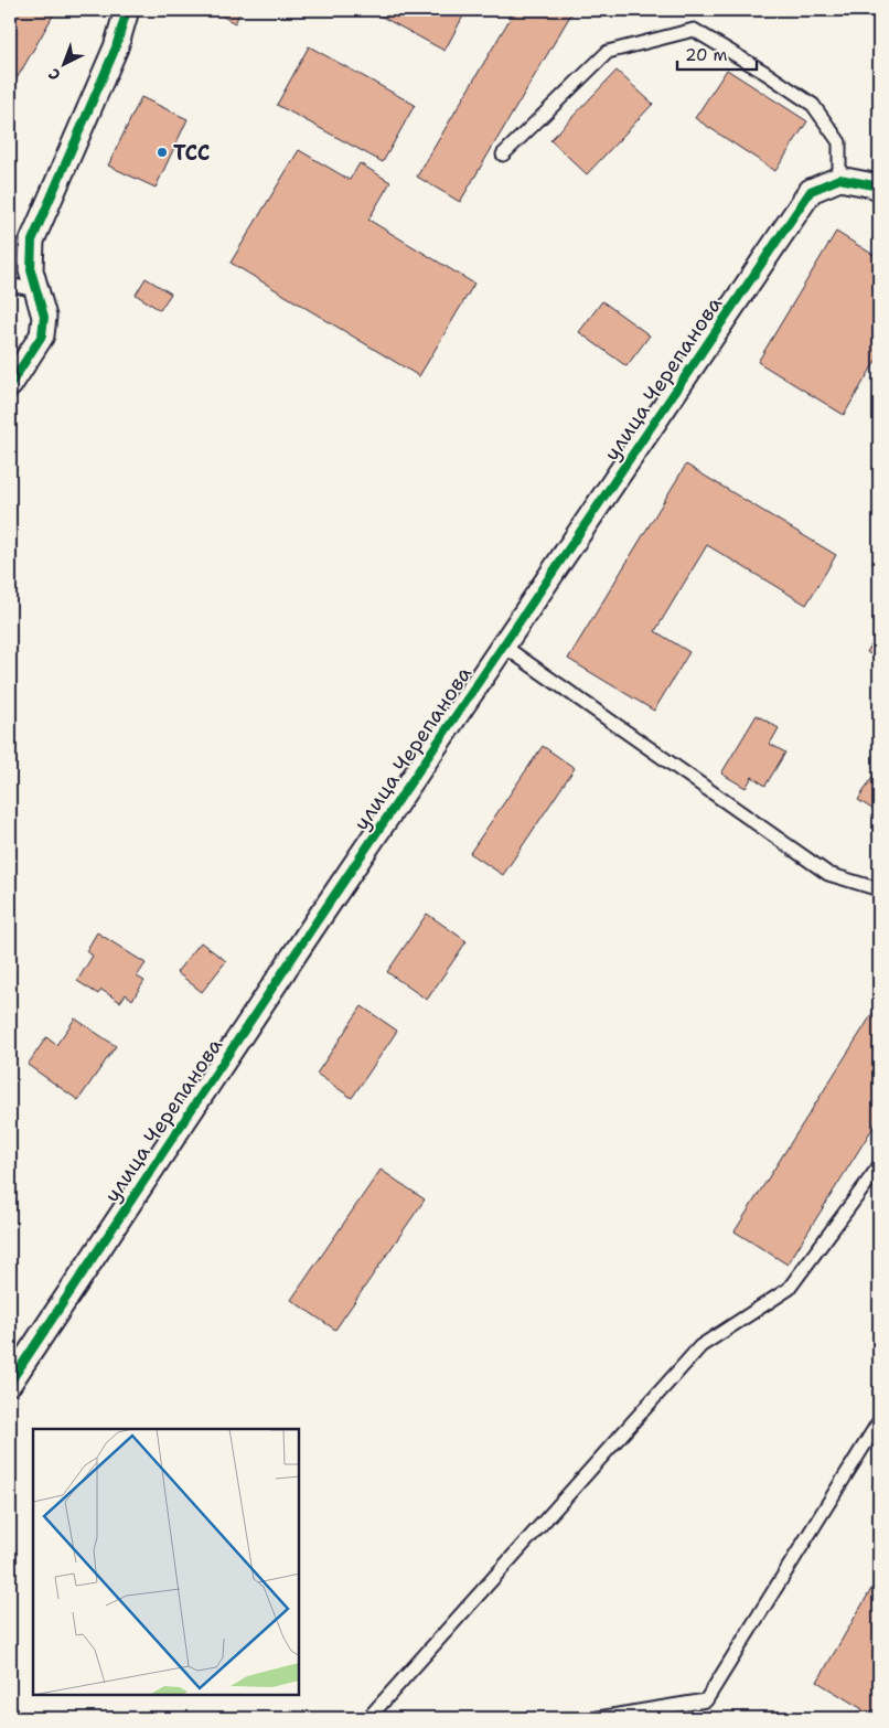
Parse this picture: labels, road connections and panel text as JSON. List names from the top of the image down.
{
  "streets": {
    "street": ["улица Черепанова"]
  },
  "places": ["ТСС"],
  "scale_bar": "20 m",
  "north": "bottom left"
}
